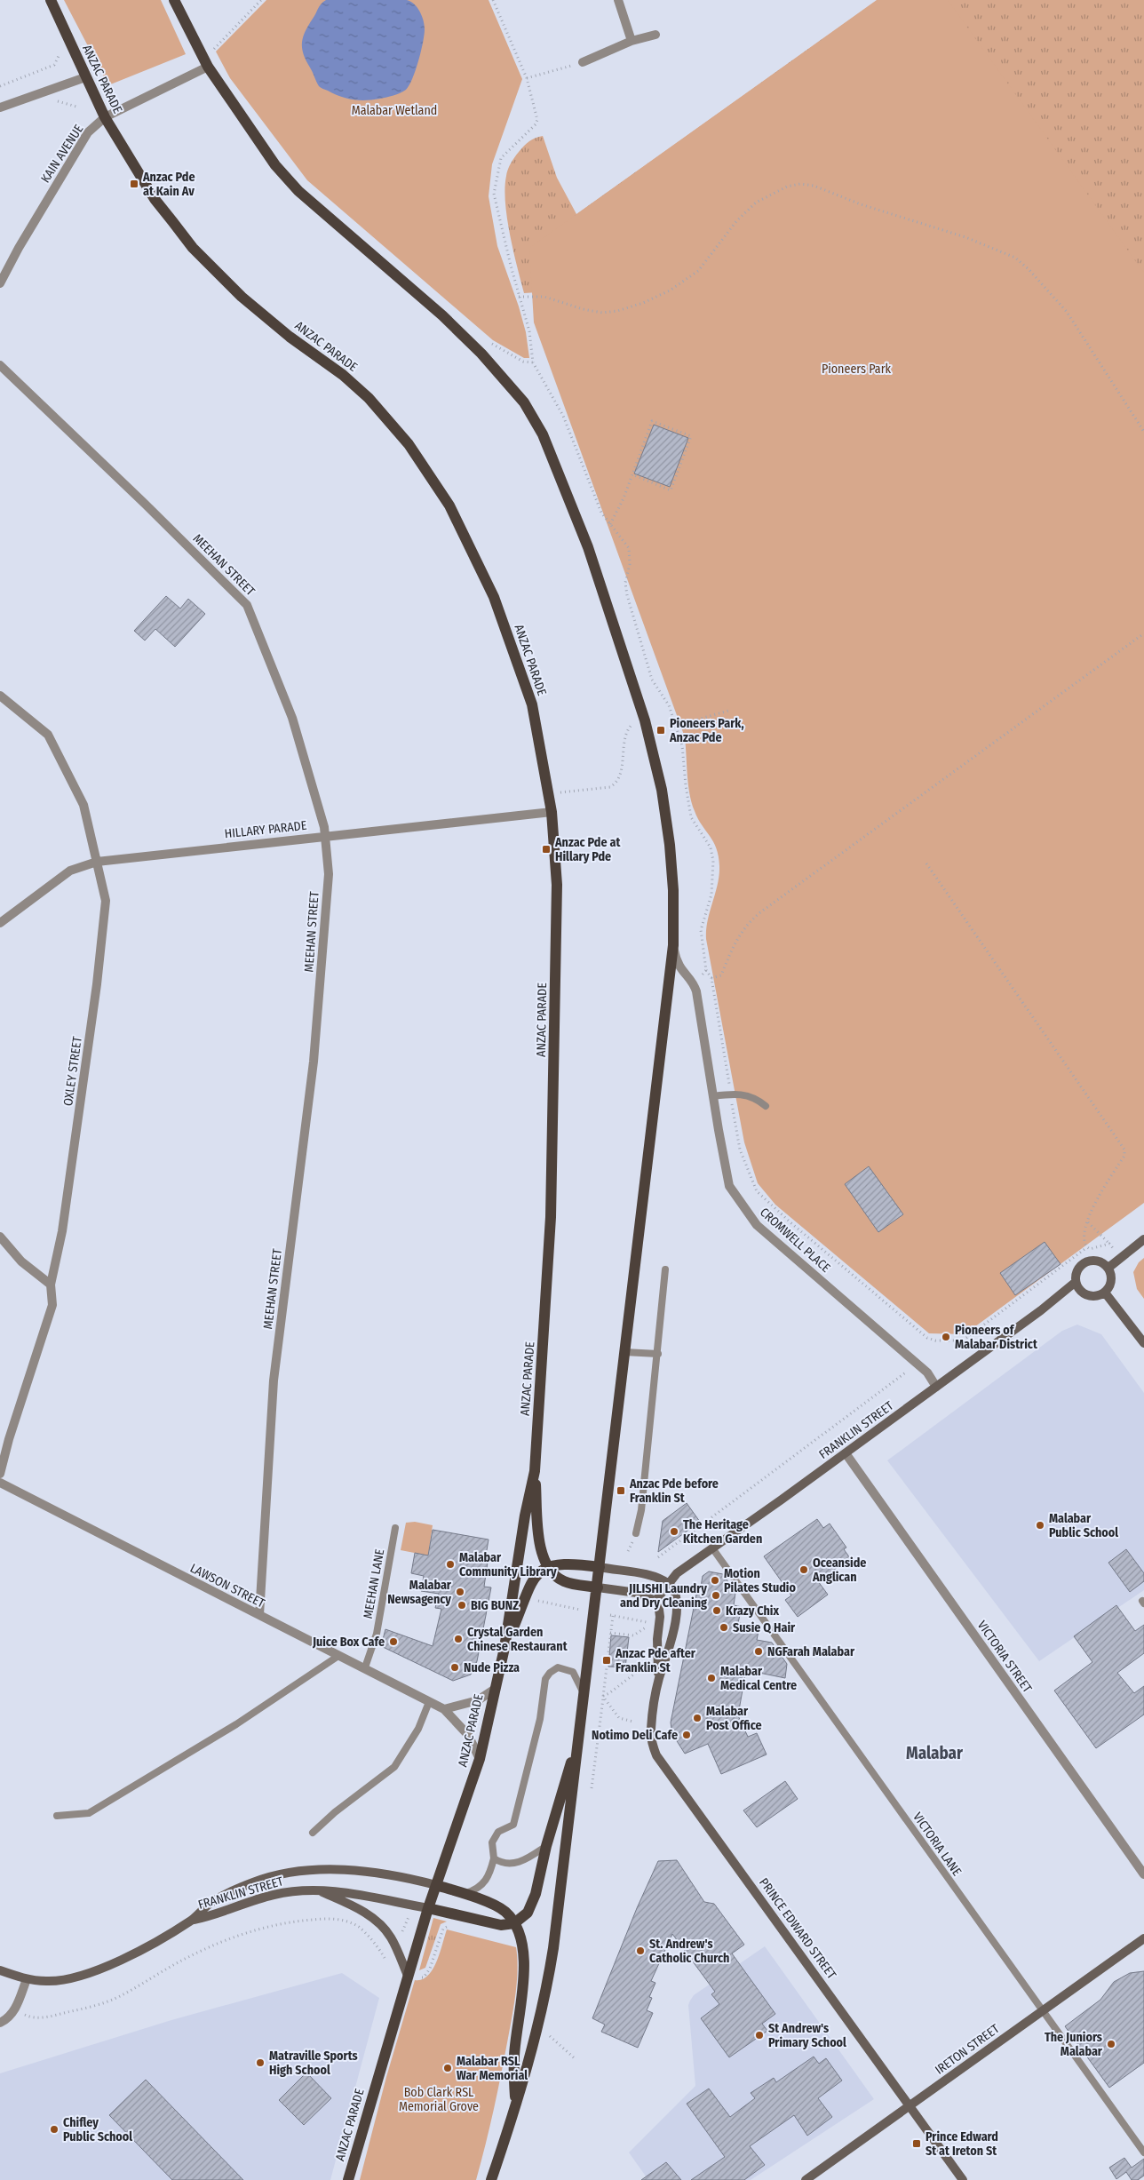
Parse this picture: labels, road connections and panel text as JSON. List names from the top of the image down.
{
  "streets": {
    "main road": ["ANZAC PARADE"],
    "street": [
      "KAIN AVENUE",
      "MEEHAN STREET",
      "HILLARY PARADE",
      "OXLEY STREET",
      "CROMWELL PLACE",
      "FRANKLIN STREET",
      "LAWSON STREET",
      "VICTORIA STREET",
      "PRINCE EDWARD STREET",
      "IRETON STREET"
    ],
    "lane": ["MEEHAN LANE", "VICTORIA LANE"]
  },
  "crossings": [
    ["ANZAC PARADE", "KAIN AVENUE"],
    ["ANZAC PARADE", "HILLARY PARADE"],
    ["ANZAC PARADE", "FRANKLIN STREET"],
    ["ANZAC PARADE", "LAWSON STREET"],
    ["MEEHAN STREET", "HILLARY PARADE"],
    ["MEEHAN STREET", "LAWSON STREET"],
    ["HILLARY PARADE", "OXLEY STREET"],
    ["CROMWELL PLACE", "FRANKLIN STREET"],
    ["FRANKLIN STREET", "VICTORIA STREET"],
    ["FRANKLIN STREET", "VICTORIA LANE"],
    ["FRANKLIN STREET", "PRINCE EDWARD STREET"],
    ["MEEHAN LANE", "LAWSON STREET"],
    ["VICTORIA LANE", "IRETON STREET"],
    ["PRINCE EDWARD STREET", "IRETON STREET"]
  ],
  "districts": ["Malabar"],
  "parks": ["Malabar Wetland", "Pioneers Park", "Bob Clark RSL Memorial Grove"],
  "places": {
    "transit": [
      "Anzac Pde at Kain Av",
      "Pioneers Park, Anzac Pde",
      "Anzac Pde at Hillary Pde",
      "Anzac Pde before Franklin St",
      "Anzac Pde after Franklin St",
      "Prince Edward St at Ireton St"
    ],
    "other": [
      "Pioneers of Malabar District",
      "Malabar Public School",
      "The Heritage Kitchen Garden",
      "Malabar Community Library",
      "Oceanside Anglican",
      "Motion Pilates Studio",
      "Malabar Newsagency",
      "JILISHI Laundry and Dry Cleaning",
      "BIG BUNZ",
      "Krazy Chix",
      "Susie Q Hair",
      "Crystal Garden Chinese Restaurant",
      "Juice Box Cafe",
      "NGFarah Malabar",
      "Nude Pizza",
      "Malabar Medical Centre",
      "Malabar Post Office",
      "Notimo Deli Cafe",
      "St. Andrew's Catholic Church",
      "St Andrew's Primary School",
      "The Juniors Malabar",
      "Matraville Sports High School",
      "Malabar RSL War Memorial",
      "Chifley Public School"
    ]
  }
}
